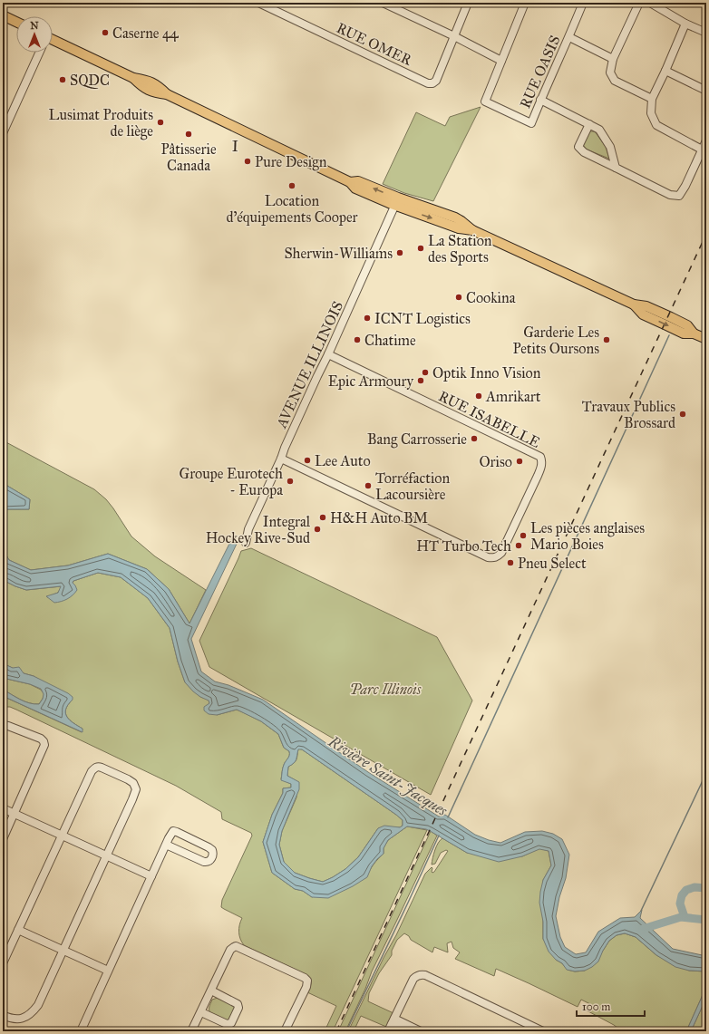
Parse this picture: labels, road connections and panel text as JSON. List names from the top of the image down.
{
  "streets": {
    "street": [
      "RUE OMER",
      "RUE OASIS",
      "AVENUE ILLINOIS",
      "RUE ISABELLE"
    ]
  },
  "crossings": [
    ["AVENUE ILLINOIS", "RUE ISABELLE"]
  ],
  "districts": ["I"],
  "water": ["Rivière Saint-Jacques"],
  "parks": ["Parc Illinois"],
  "places": [
    "Caserne 44",
    "SQDC",
    "Lusimat Produits de liège",
    "Pâtisserie Canada",
    "Pure Design",
    "Location d'équipements Cooper",
    "La Station des Sports",
    "Sherwin-Williams",
    "Cookina",
    "ICNT Logistics",
    "Chatime",
    "Garderie Les Petits Oursons",
    "Optik Inno Vision",
    "Epic Armoury",
    "Amrikart",
    "Travaux Publics Brossard",
    "Bang Carrosserie",
    "Lee Auto",
    "Oriso",
    "Groupe Eurotech - Europa",
    "Torréfaction Lacoursière",
    "H&H Auto BM",
    "Integral Hockey Rive-Sud",
    "Les pièces anglaises Mario Boies",
    "HT Turbo Tech",
    "Pneu Select"
  ],
  "scale_bar": "100 m",
  "north": "top"
}
